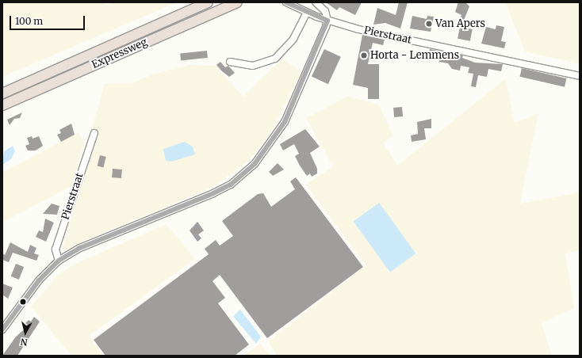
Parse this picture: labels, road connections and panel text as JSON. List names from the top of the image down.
{
  "streets": {
    "highway": ["Expressweg"],
    "street": ["Pierstraat"]
  },
  "places": ["Van Apers", "Horta - Lemmens"],
  "scale_bar": "100 m",
  "north": "bottom"
}
